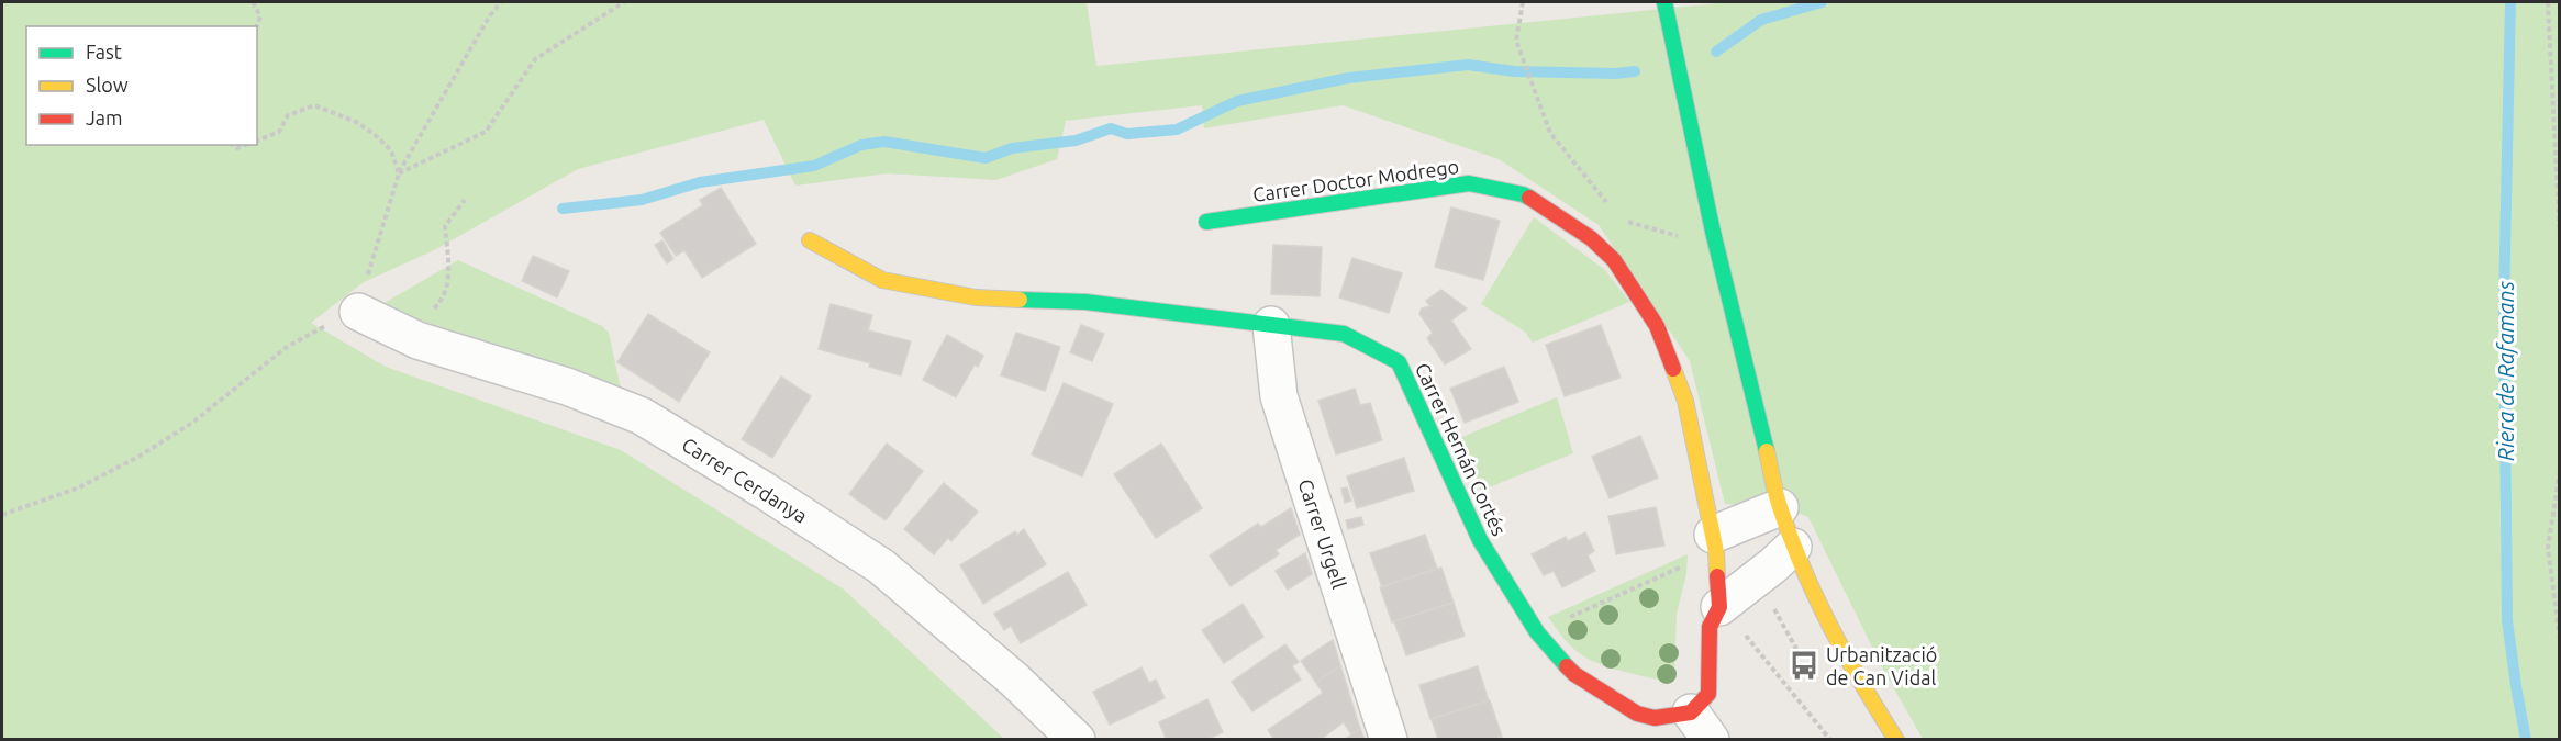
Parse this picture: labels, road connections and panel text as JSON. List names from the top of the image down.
{
  "streets": {
    "street": [
      "Carrer Doctor Modrego",
      "Carrer Hernán Cortés",
      "Carrer Cerdanya",
      "Carrer Urgell"
    ]
  },
  "crossings": [
    ["Carrer Doctor Modrego", "Carrer Hernán Cortés"],
    ["Carrer Hernán Cortés", "Carrer Urgell"]
  ],
  "water": ["Riera de Rafamans"],
  "places": {
    "bus stop": ["Urbanització de Can Vidal"]
  },
  "legend": ["Fast", "Slow", "Jam"]
}
